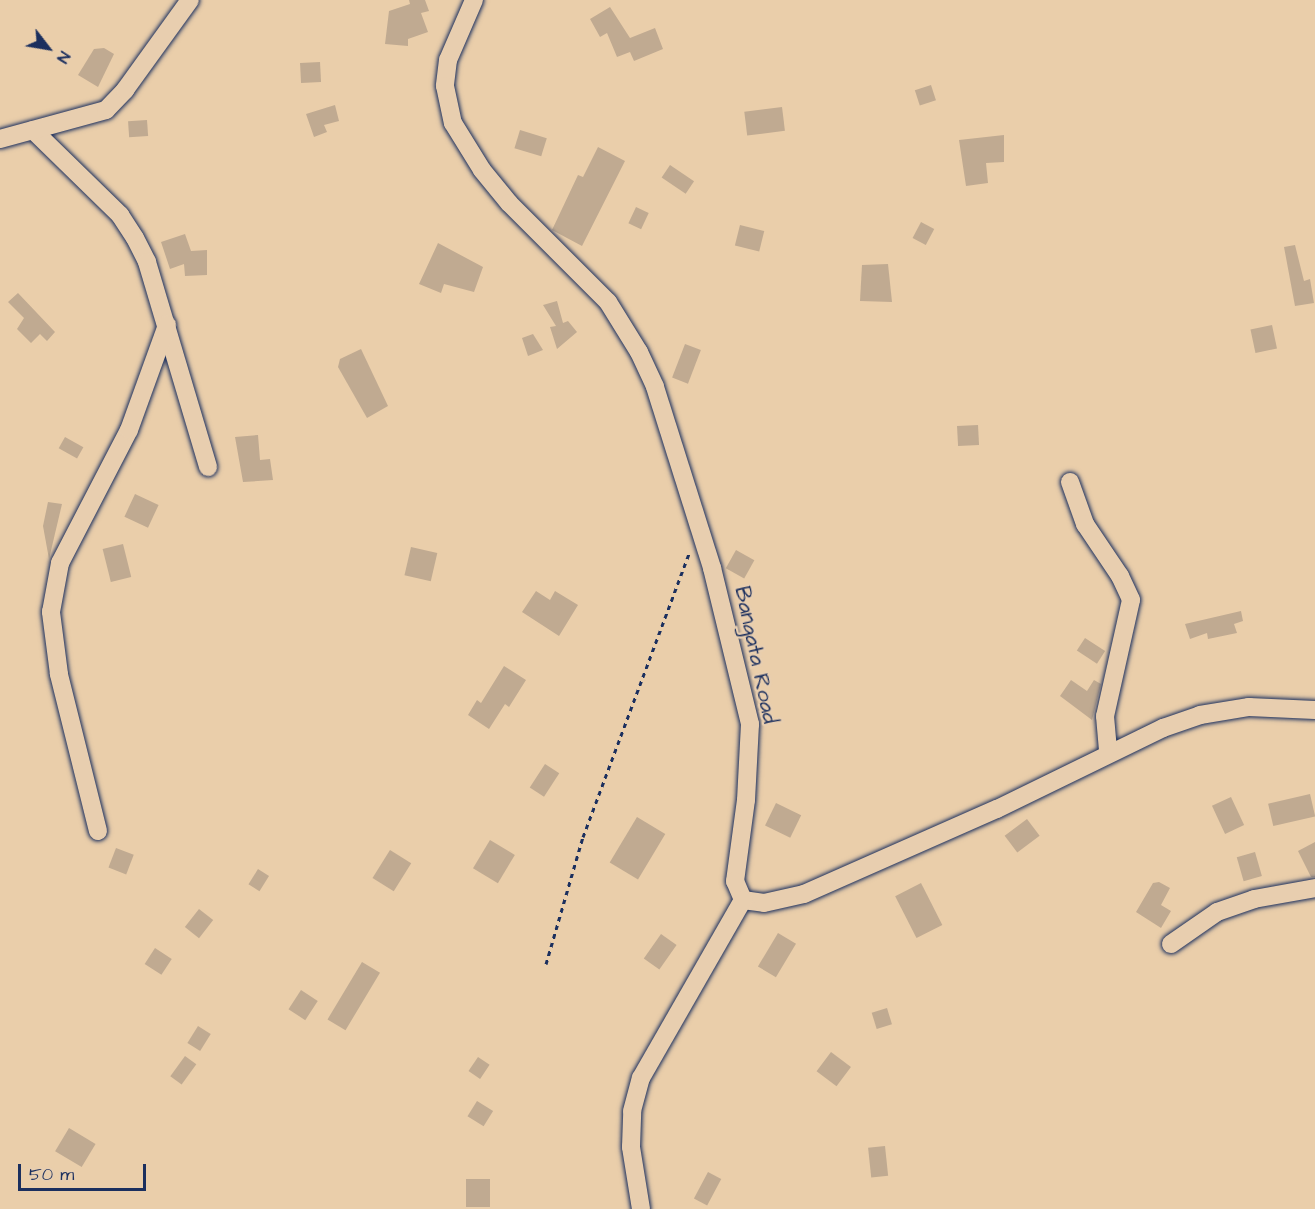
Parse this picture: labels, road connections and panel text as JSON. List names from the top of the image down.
{
  "streets": {
    "street": ["Bangata Road"]
  },
  "scale_bar": "50 m",
  "north": "bottom right"
}
